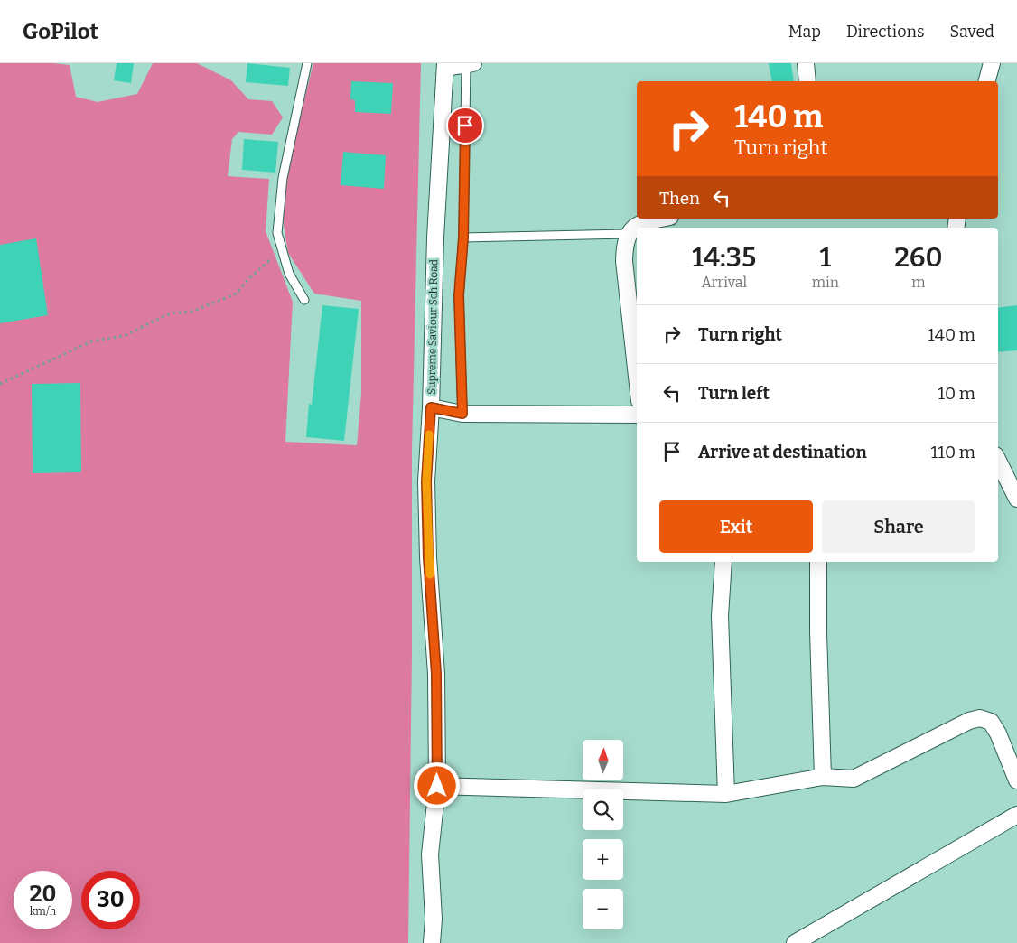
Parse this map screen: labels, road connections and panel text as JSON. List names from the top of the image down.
{
  "streets": {
    "street": ["Supreme Saviour Sch Road"]
  },
  "north": "top",
  "page": {
    "header": "GoPilot",
    "nav": ["Map", "Directions", "Saved"],
    "turn": ["140 m", "Turn right"],
    "then": "Then",
    "eta": [
      "14:35",
      "Arrival",
      "1",
      "min",
      "260",
      "m"
    ],
    "list": [
      {
        "name": "Turn right",
        "value": "140 m"
      },
      {
        "name": "Turn left",
        "value": "10 m"
      },
      {
        "name": "Arrive at destination",
        "value": "110 m"
      }
    ],
    "buttons": ["Exit", "Share"],
    "map_buttons": ["+", "−"],
    "speed": "20 km/h",
    "limit": "30"
  }
}
